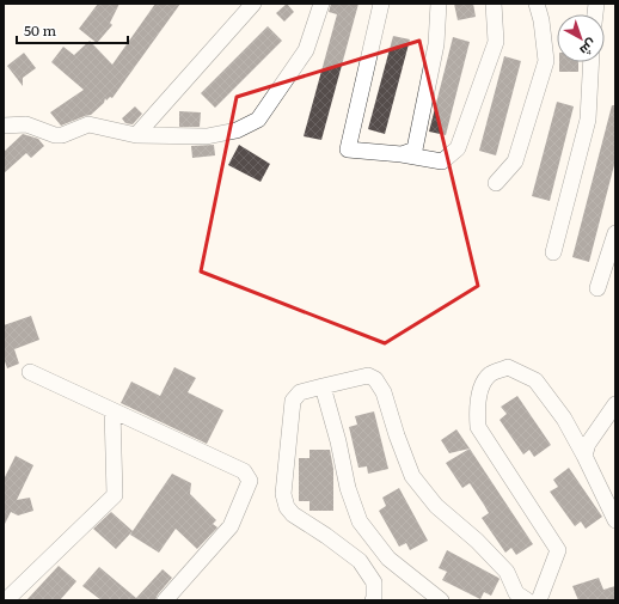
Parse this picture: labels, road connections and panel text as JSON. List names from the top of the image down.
{
  "scale_bar": "50 m",
  "north": "bottom right"
}
